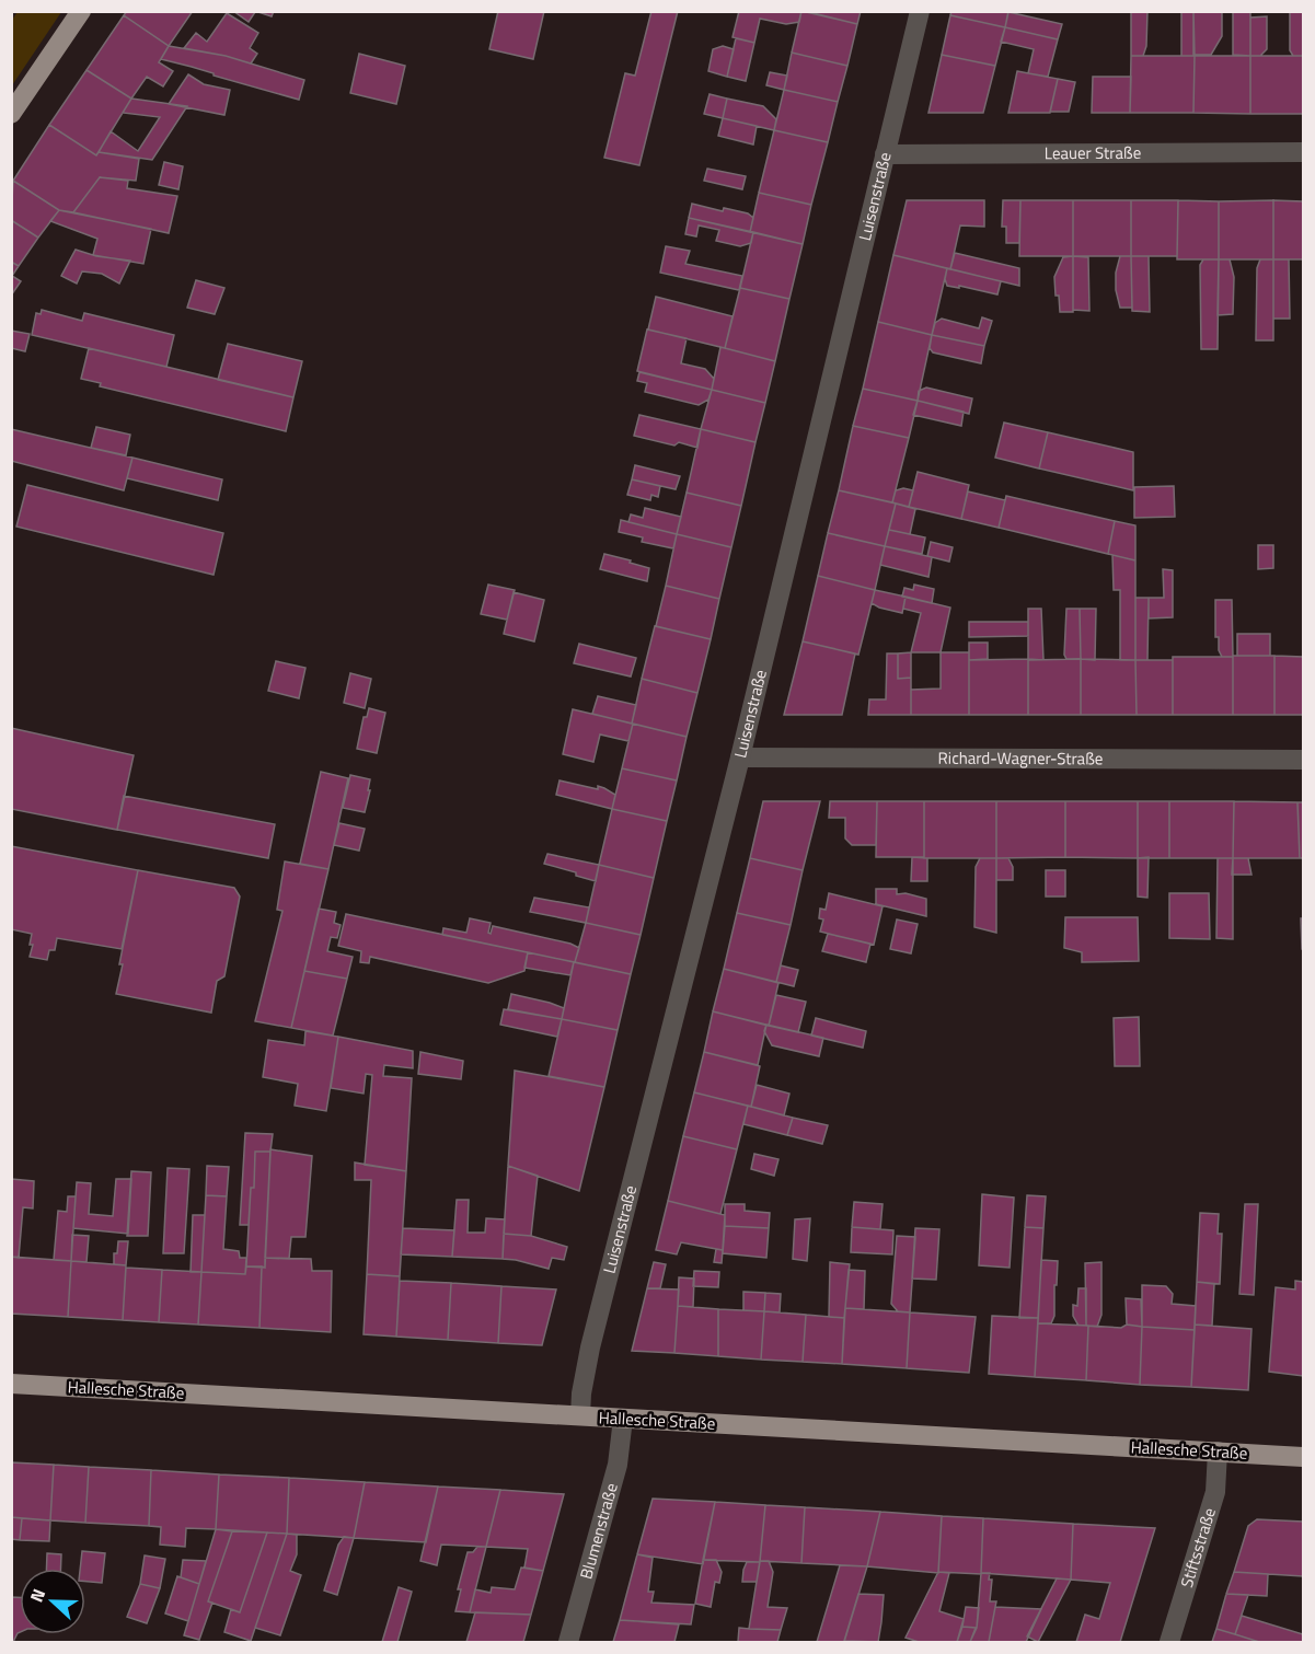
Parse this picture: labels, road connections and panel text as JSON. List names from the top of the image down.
{
  "streets": {
    "main road": ["Hallesche Straße"],
    "street": [
      "Leauer Straße",
      "Luisenstraße",
      "Richard-Wagner-Straße",
      "Blumenstraße",
      "Stiftsstraße"
    ]
  },
  "crossings": [
    ["Leauer Straße", "Luisenstraße"],
    ["Luisenstraße", "Richard-Wagner-Straße"],
    ["Luisenstraße", "Hallesche Straße"],
    ["Hallesche Straße", "Blumenstraße"],
    ["Hallesche Straße", "Stiftsstraße"]
  ],
  "north": "left"
}
